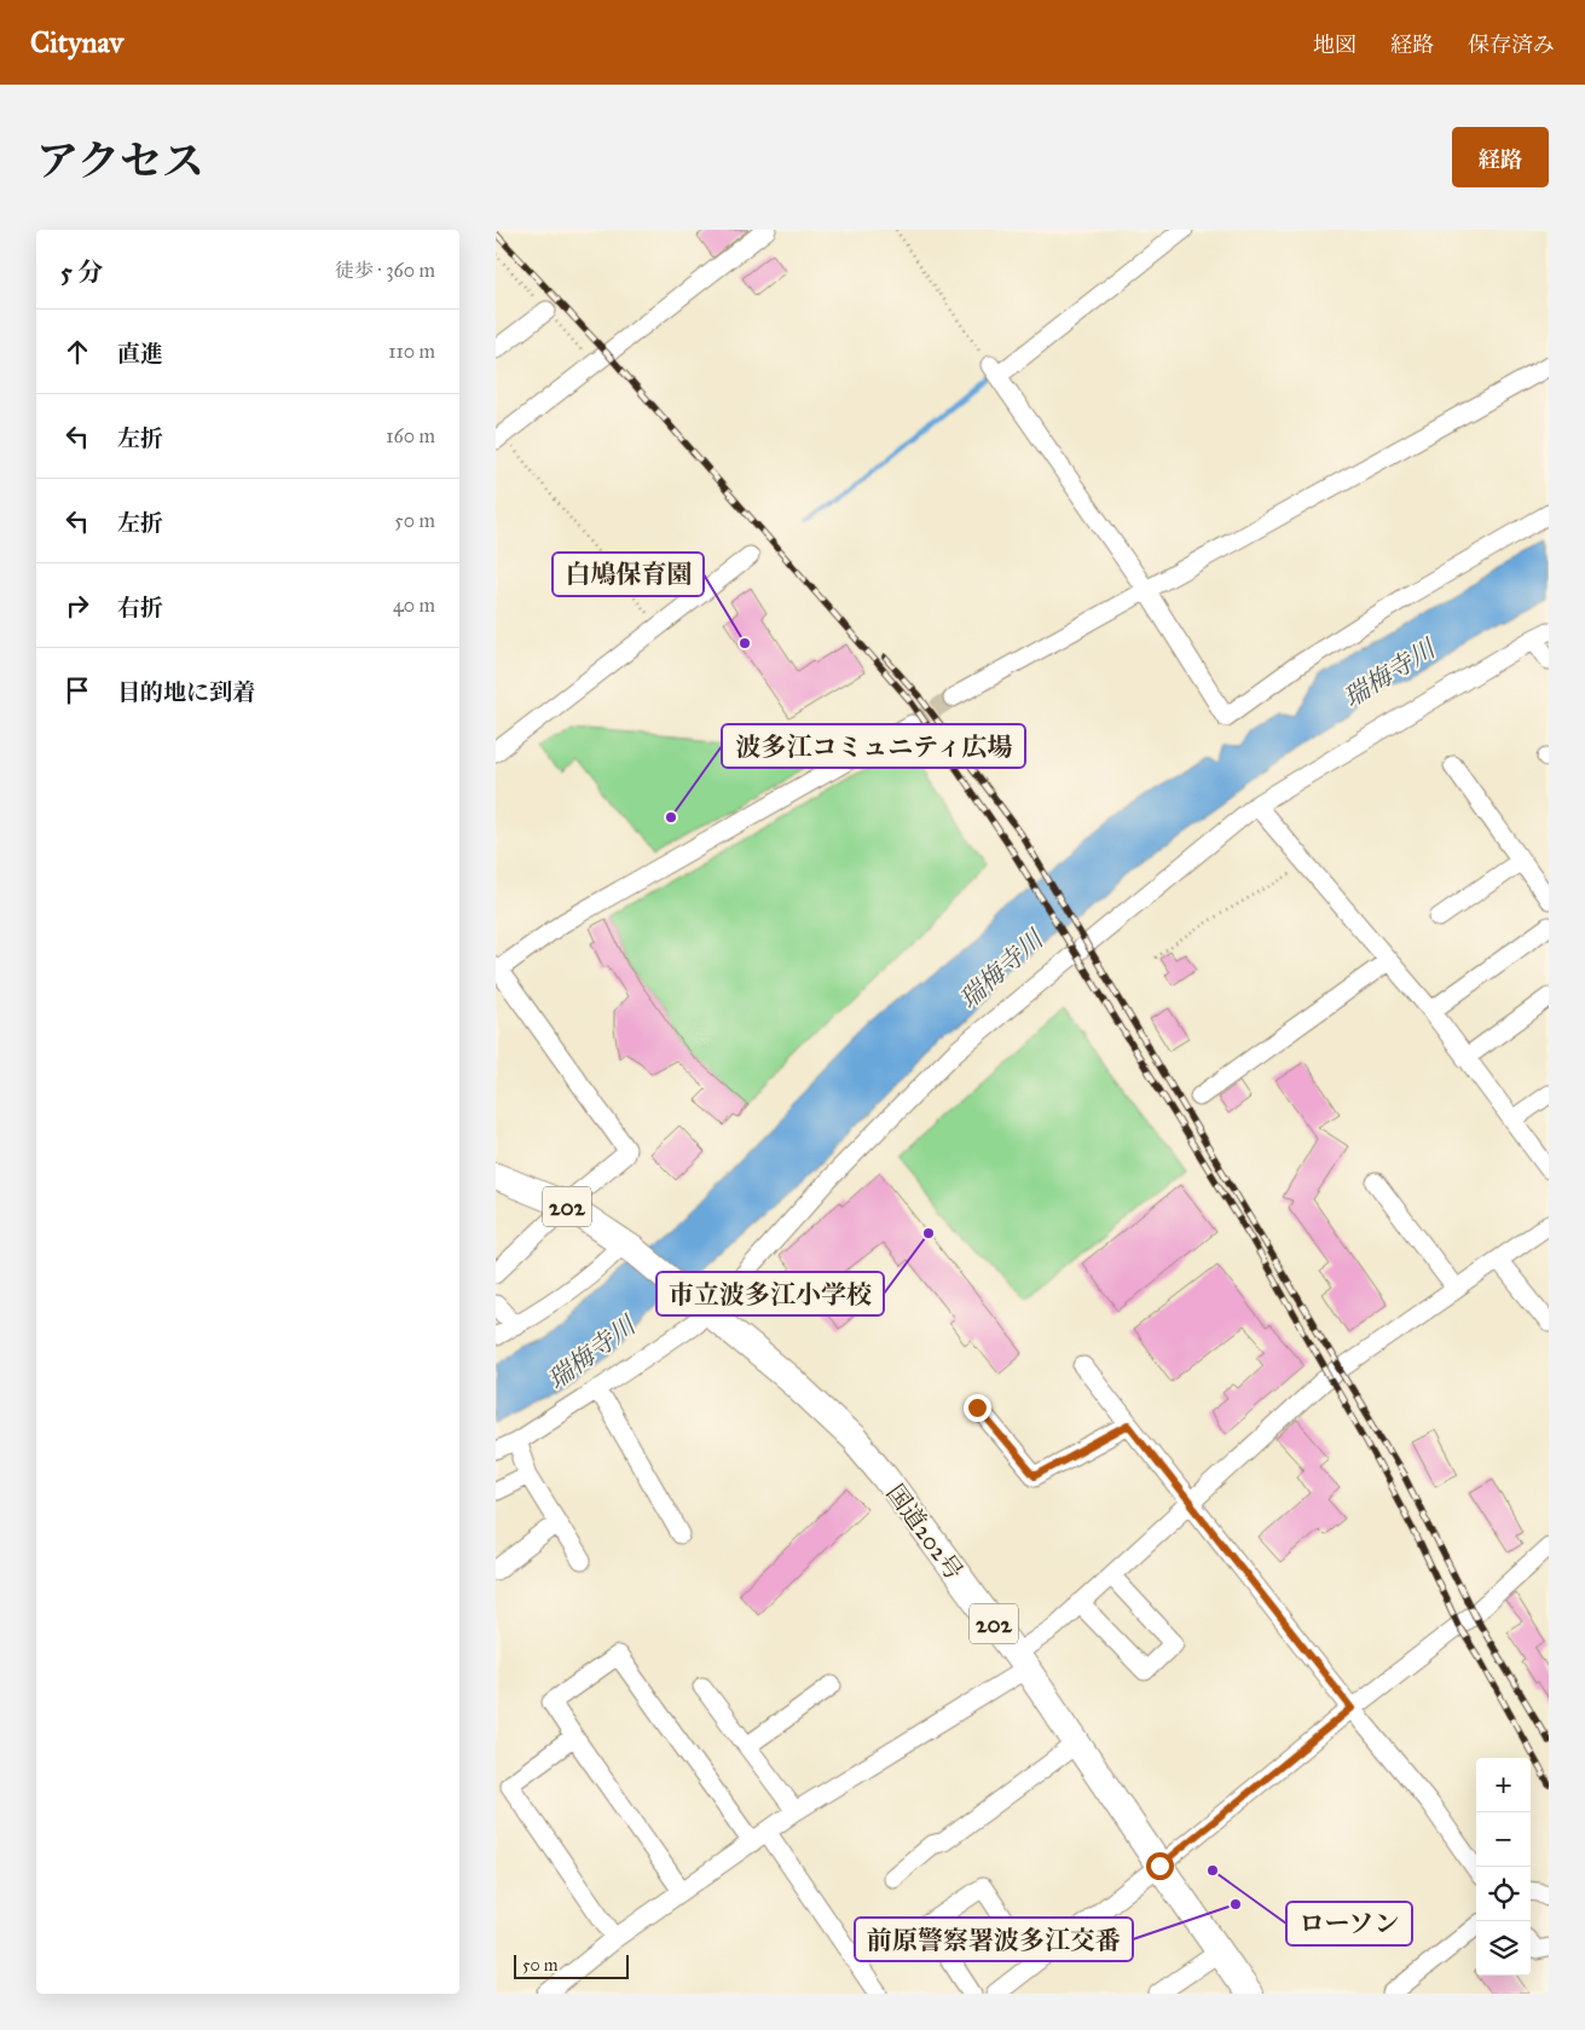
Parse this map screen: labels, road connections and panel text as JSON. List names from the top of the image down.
{
  "streets": {
    "highway": ["202", "国道202号"]
  },
  "water": ["瑞梅寺川"],
  "places": [
    "白鳩保育園",
    "波多江コミュニティ広場",
    "市立波多江小学校",
    "ローソン",
    "前原警察署波多江交番"
  ],
  "scale_bar": "50 m",
  "page": {
    "header": "Citynav",
    "nav": ["地図", "経路", "保存済み"],
    "title": "アクセス",
    "buttons": "経路",
    "heading": ["5 分", "徒歩 · 360 m"],
    "list": [
      ["直進", "110 m"],
      ["左折", "160 m"],
      ["左折", "50 m"],
      ["右折", "40 m"],
      "目的地に到着"
    ],
    "map_buttons": ["+", "−"],
    "scale": "50 m"
  }
}
